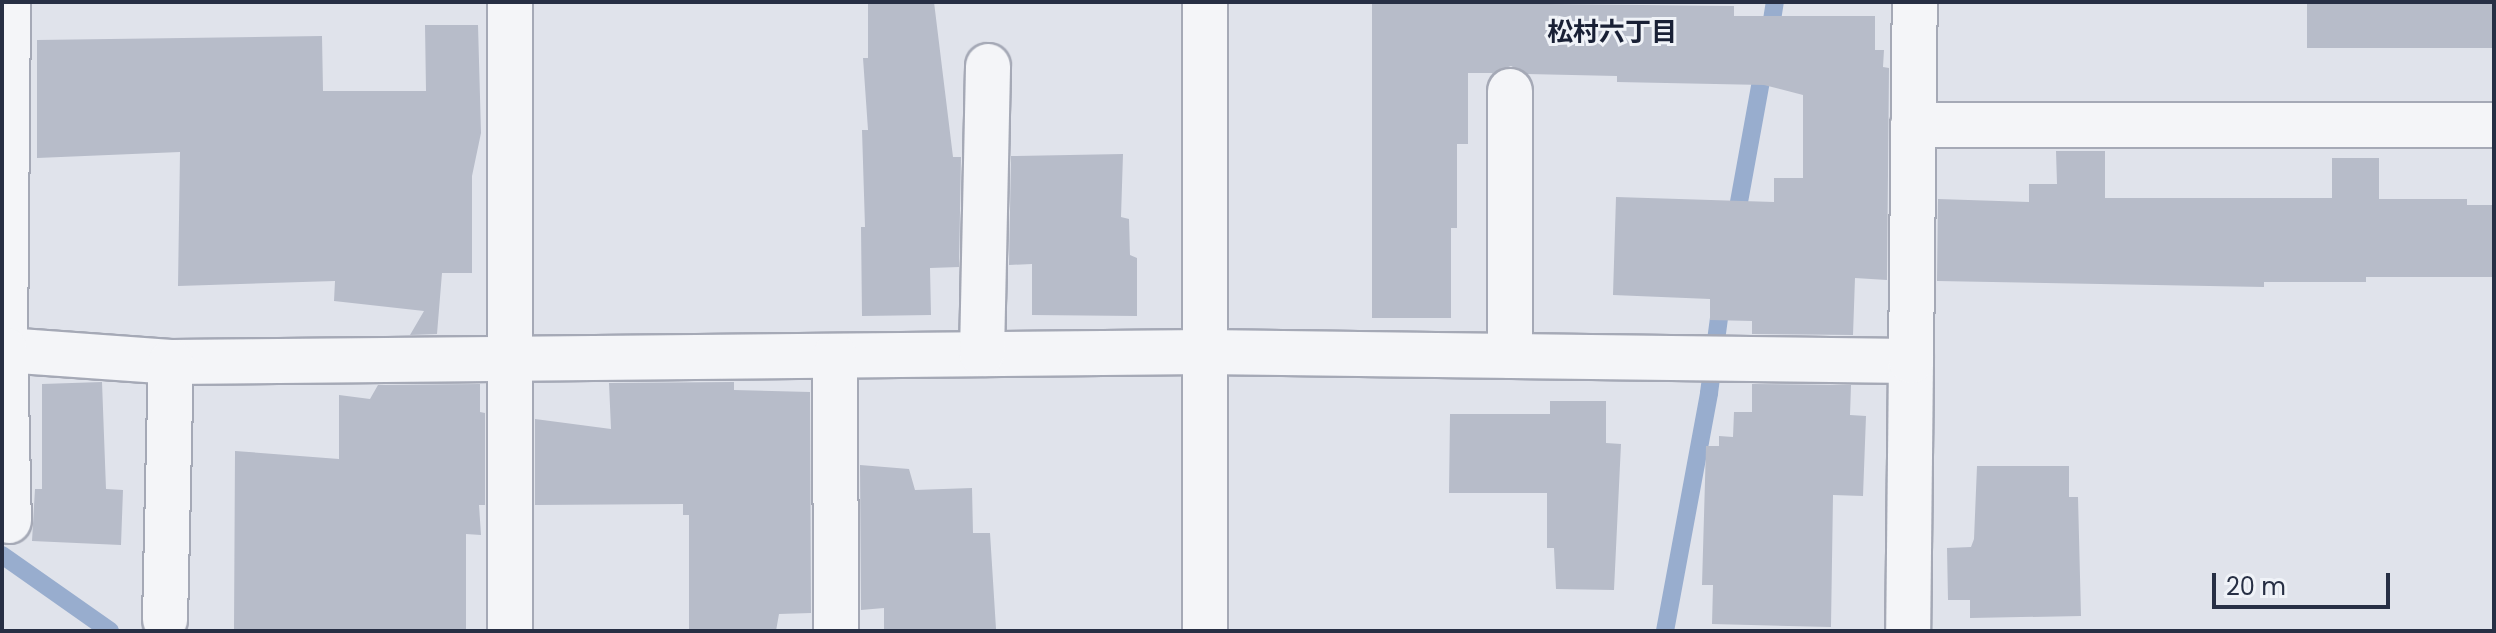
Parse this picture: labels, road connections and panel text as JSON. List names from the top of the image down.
{
  "districts": ["松村六丁目"],
  "scale_bar": "20 m"
}
